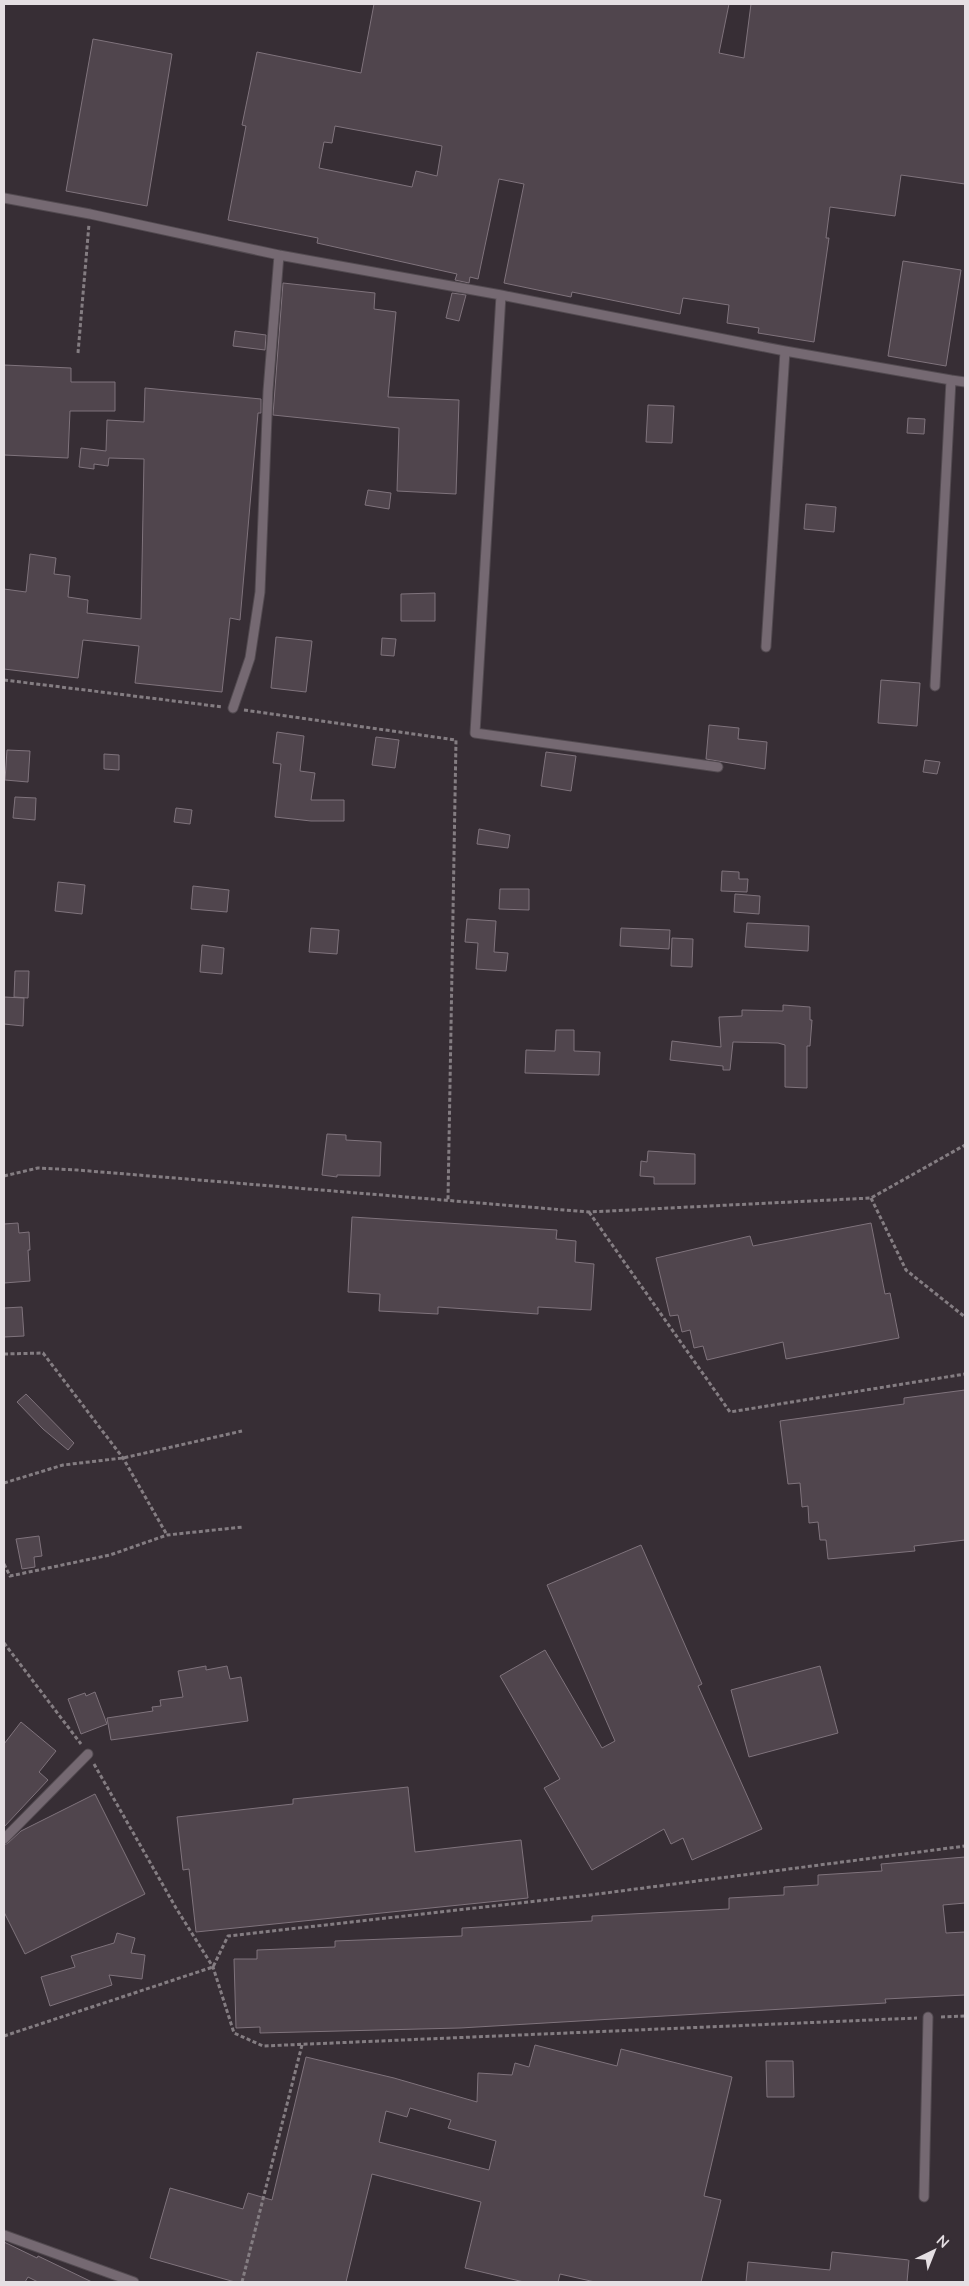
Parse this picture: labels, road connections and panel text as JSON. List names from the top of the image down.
{
  "north": "top right"
}
